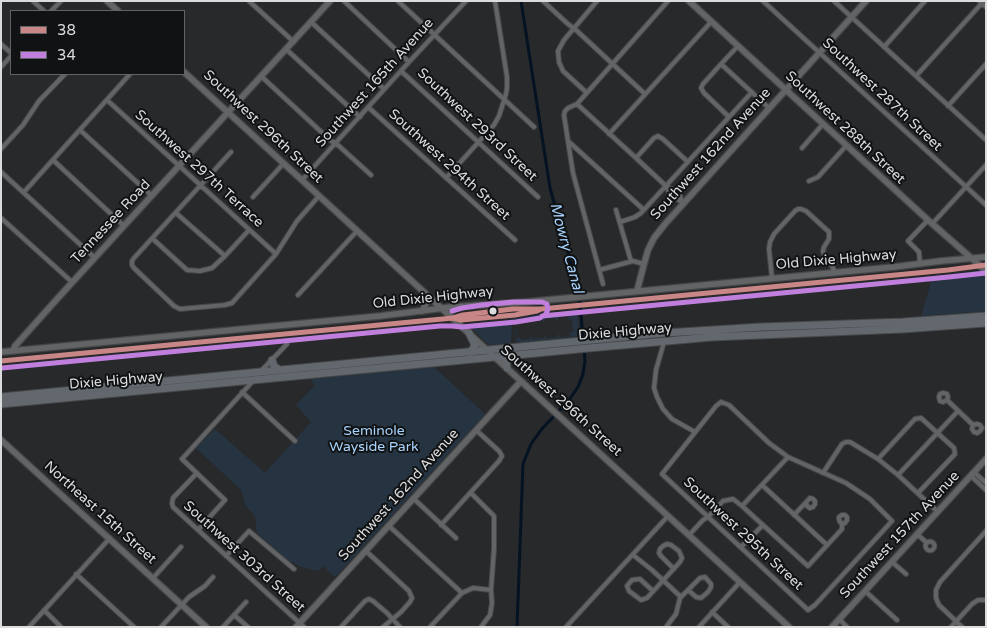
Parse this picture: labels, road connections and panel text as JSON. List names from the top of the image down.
{
  "streets": {
    "highway": ["Dixie Highway"],
    "street": [
      "Southwest 165th Avenue",
      "Southwest 287th Street",
      "Southwest 293rd Street",
      "Southwest 296th Street",
      "Southwest 288th Street",
      "Southwest 162nd Avenue",
      "Southwest 294th Street",
      "Southwest 297th Terrace",
      "Tennessee Road",
      "Old Dixie Highway",
      "Northeast 15th Street",
      "Southwest 295th Street",
      "Southwest 157th Avenue",
      "Southwest 303rd Street"
    ]
  },
  "crossings": [
    ["Southwest 165th Avenue", "Southwest 293rd Street"],
    ["Southwest 165th Avenue", "Southwest 296th Street"],
    ["Southwest 165th Avenue", "Southwest 294th Street"],
    ["Southwest 287th Street", "Southwest 162nd Avenue"],
    ["Southwest 296th Street", "Southwest 162nd Avenue"],
    ["Southwest 296th Street", "Tennessee Road"],
    ["Southwest 296th Street", "Old Dixie Highway"],
    ["Southwest 296th Street", "Dixie Highway"],
    ["Southwest 288th Street", "Southwest 162nd Avenue"],
    ["Southwest 288th Street", "Old Dixie Highway"],
    ["Southwest 162nd Avenue", "Old Dixie Highway"],
    ["Southwest 162nd Avenue", "Southwest 303rd Street"],
    ["Southwest 297th Terrace", "Tennessee Road"],
    ["Tennessee Road", "Old Dixie Highway"]
  ],
  "water": ["Mowry Canal"],
  "parks": ["Seminole Wayside Park"],
  "lines": ["transit line 38", "transit line 34"],
  "legend": ["38", "34"]
}
